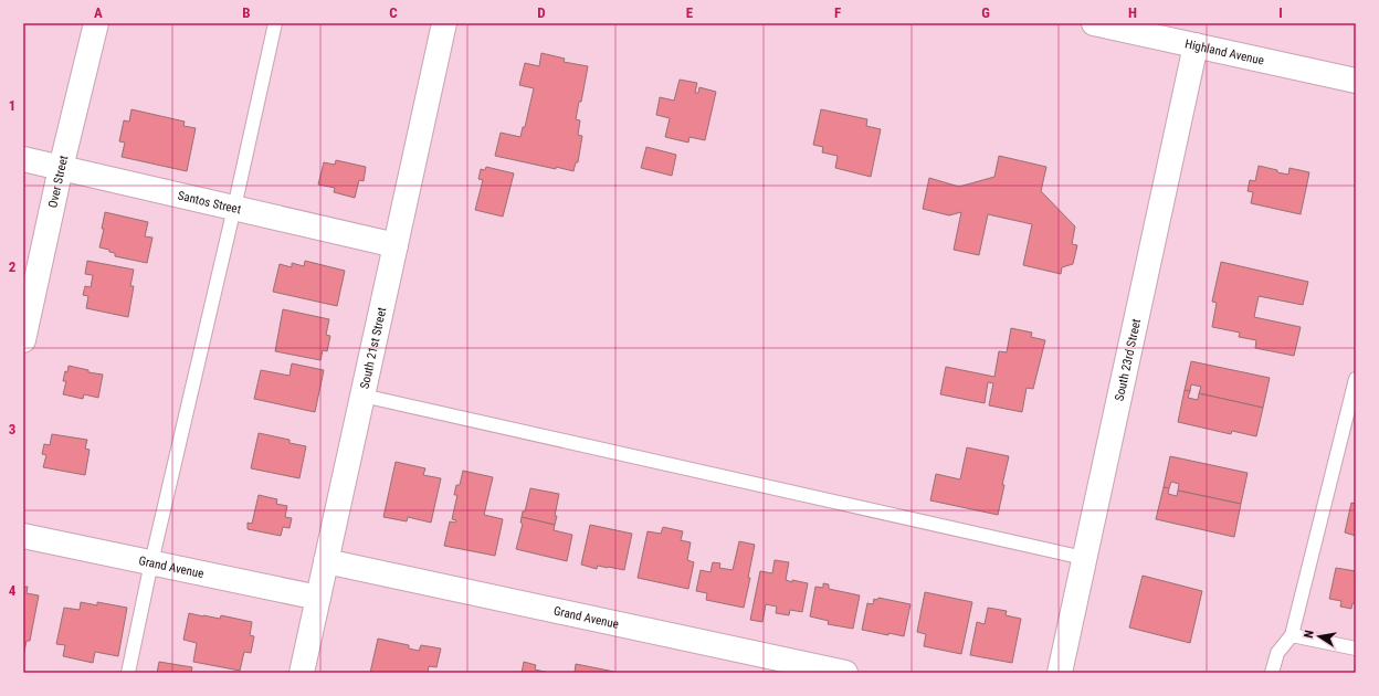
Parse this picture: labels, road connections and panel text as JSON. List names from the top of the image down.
{
  "streets": {
    "street": [
      "Highland Avenue",
      "Over Street",
      "Santos Street",
      "South 21st Street",
      "South 23rd Street",
      "Grand Avenue"
    ]
  },
  "crossings": [
    ["Highland Avenue", "South 23rd Street"],
    ["Over Street", "Santos Street"],
    ["Santos Street", "South 21st Street"],
    ["South 21st Street", "Grand Avenue"]
  ],
  "north": "left",
  "grid": {
    "columns": [
      "A",
      "B",
      "C",
      "D",
      "E",
      "F",
      "G",
      "H",
      "I"
    ],
    "rows": [
      "1",
      "2",
      "3",
      "4"
    ]
  }
}
